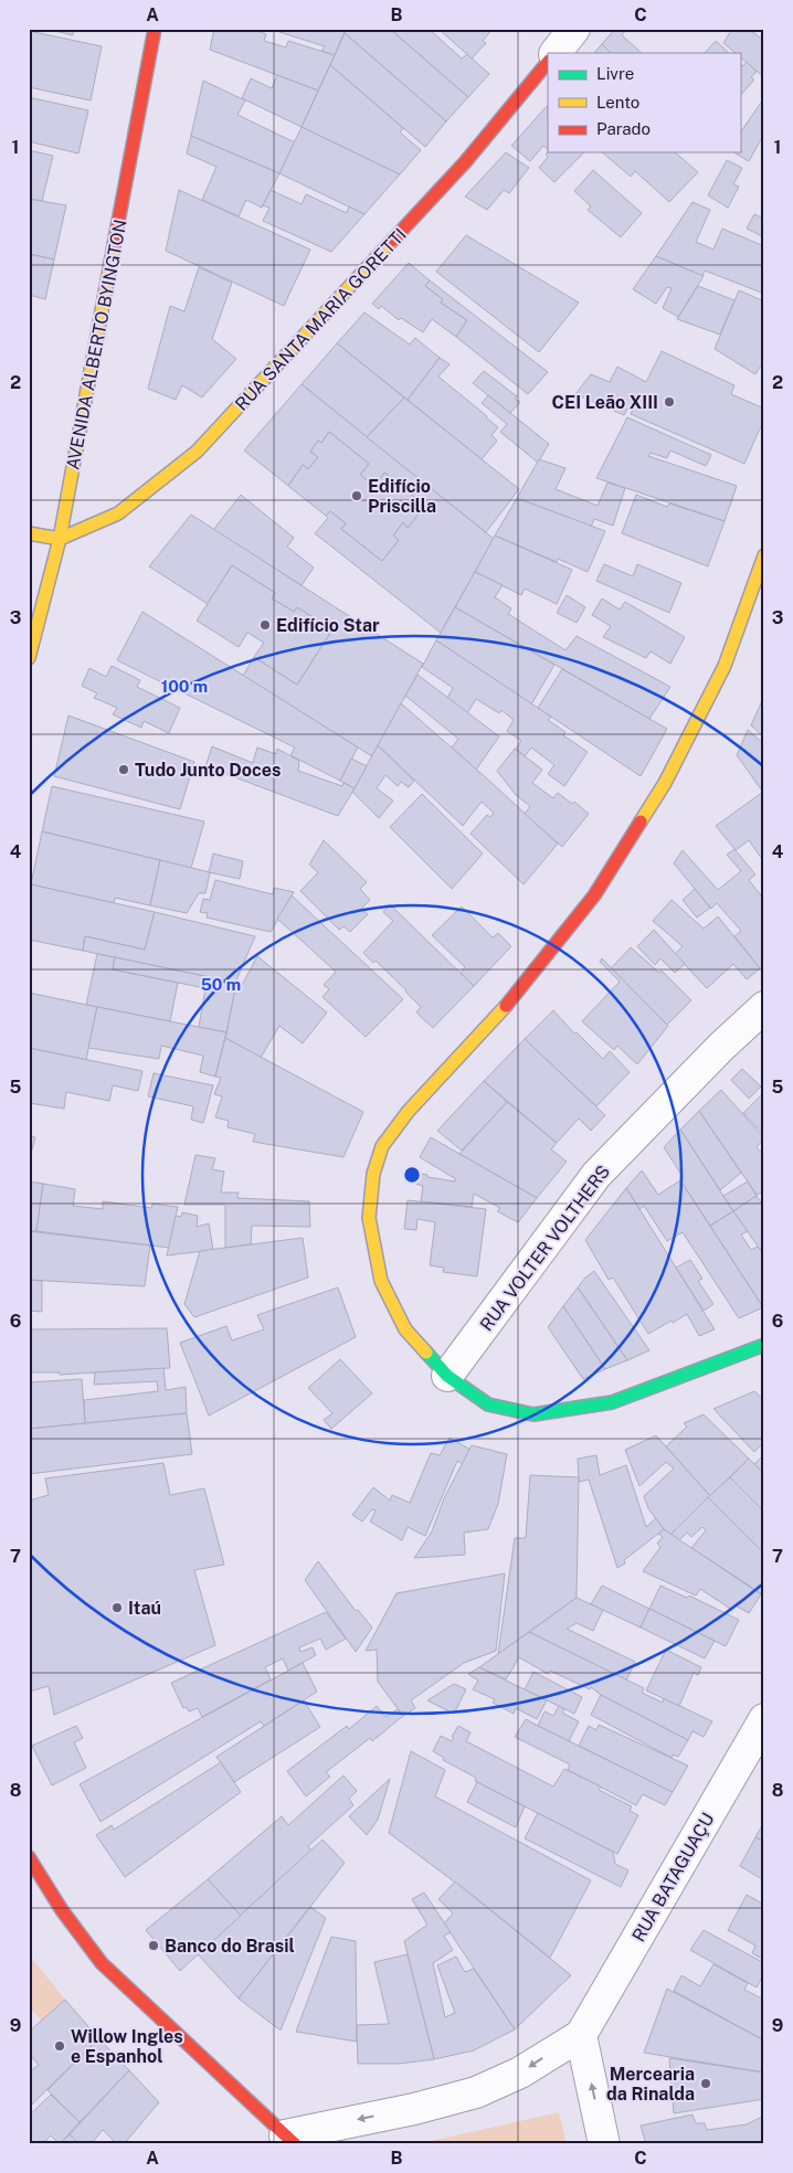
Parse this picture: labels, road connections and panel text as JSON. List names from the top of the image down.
{
  "streets": {
    "street": [
      "RUA SANTA MARIA GORETTI",
      "AVENIDA ALBERTO BYINGTON",
      "RUA VOLTER VOLTHERS",
      "RUA BATAGUAÇU"
    ]
  },
  "crossings": [
    ["RUA SANTA MARIA GORETTI", "AVENIDA ALBERTO BYINGTON"]
  ],
  "places": [
    "CEI Leão XIII",
    "Edifício Priscilla",
    "Edifício Star",
    "Tudo Junto Doces",
    "Itaú",
    "Banco do Brasil",
    "Willow Ingles e Espanhol",
    "Mercearia da Rinalda"
  ],
  "legend": ["Livre", "Lento", "Parado"],
  "grid": {
    "columns": ["A", "B", "C"],
    "rows": [
      "1",
      "2",
      "3",
      "4",
      "5",
      "6",
      "7",
      "8",
      "9"
    ]
  },
  "rings": ["100 m", "50 m"]
}
